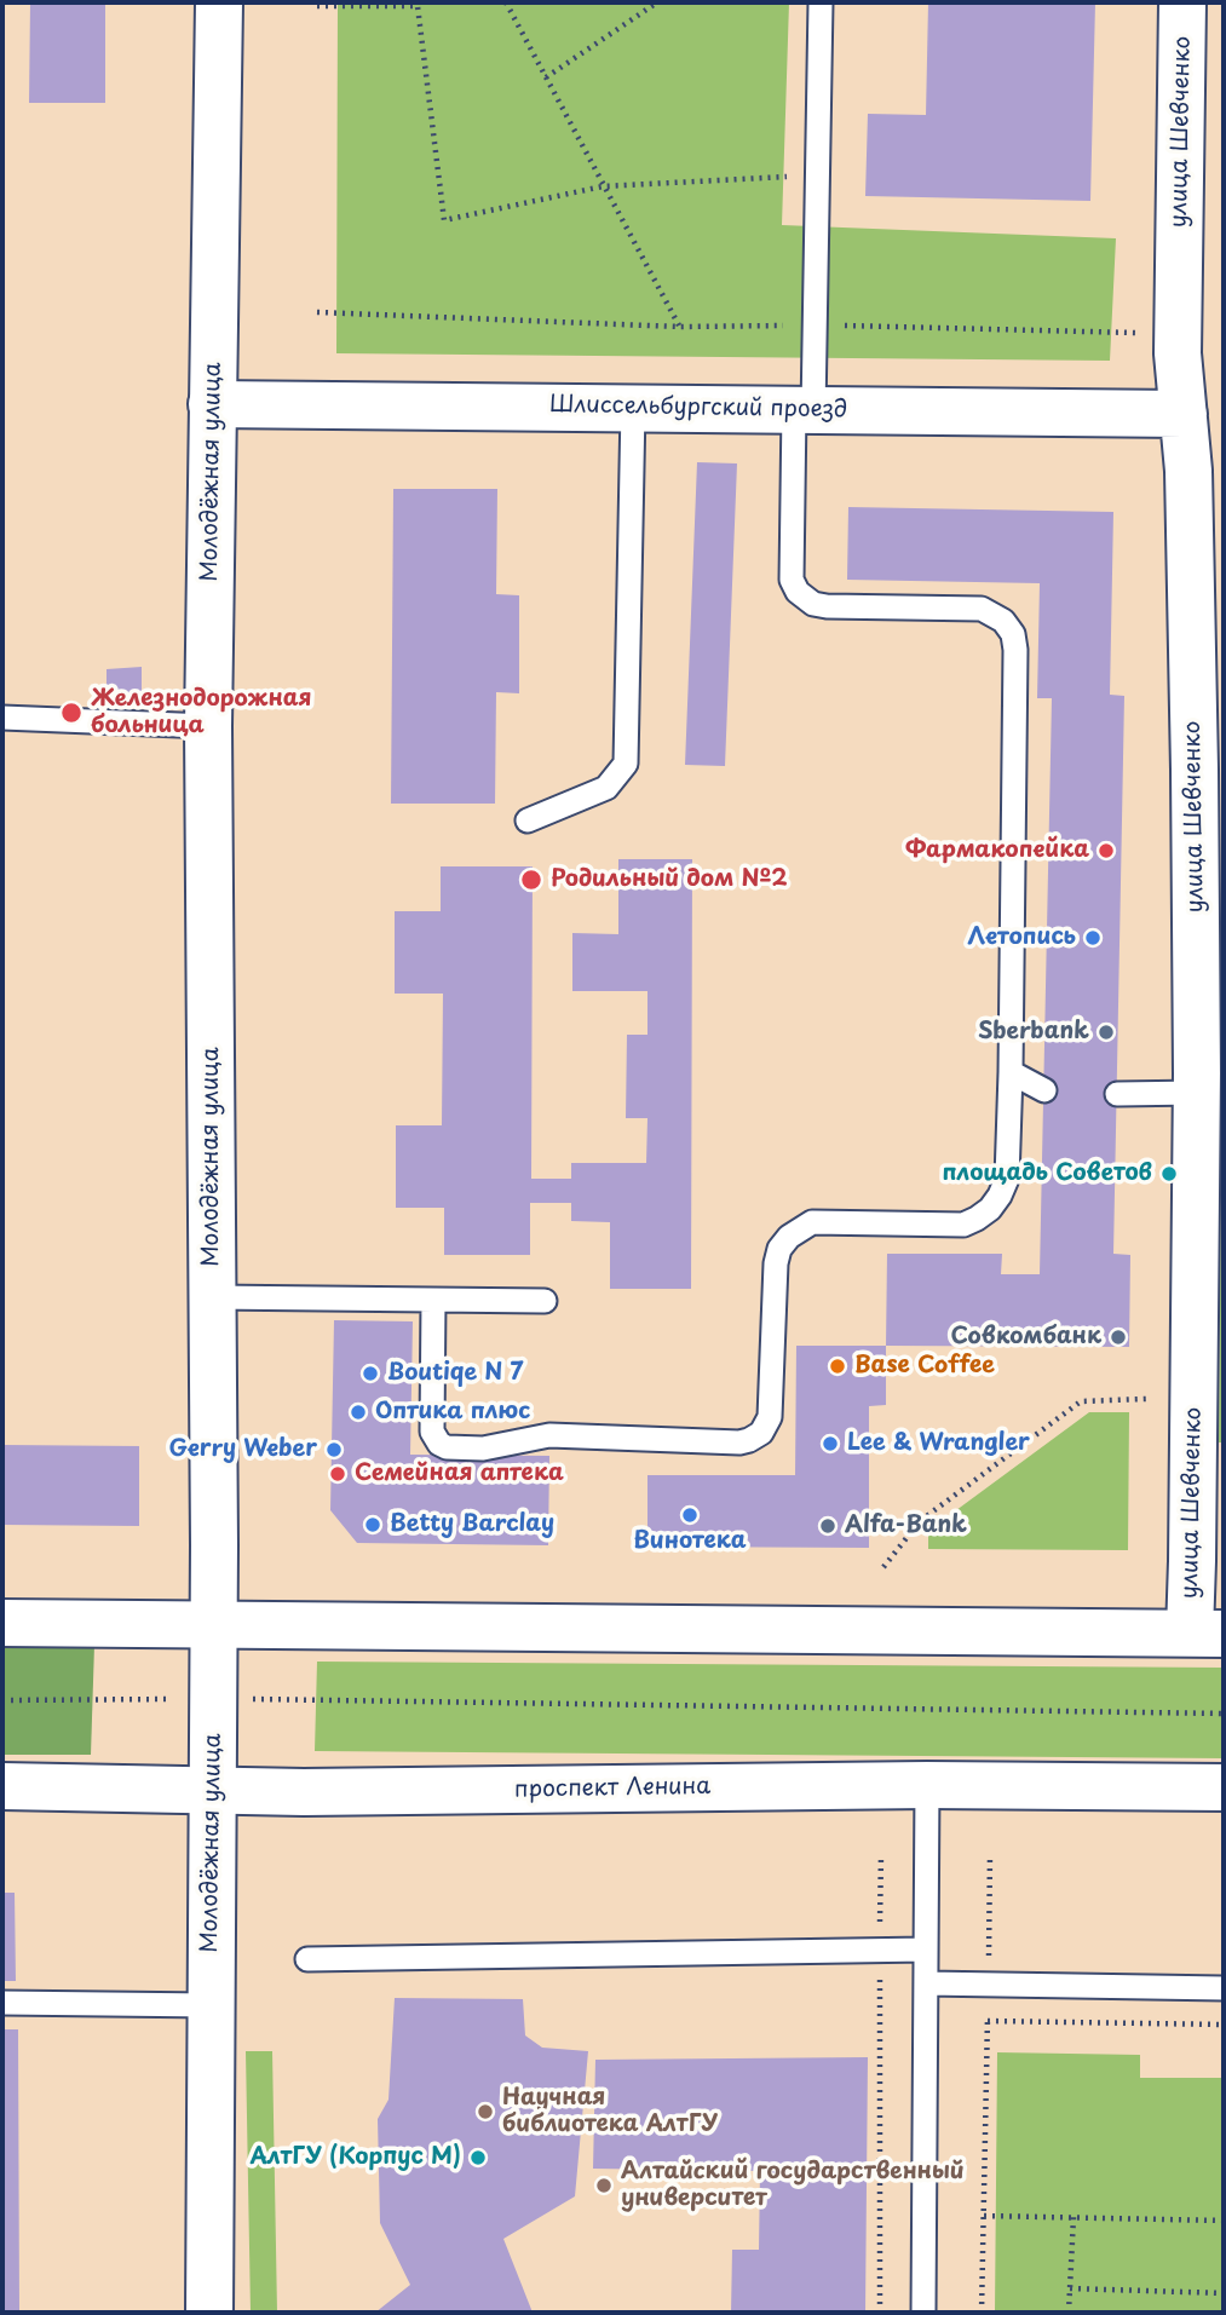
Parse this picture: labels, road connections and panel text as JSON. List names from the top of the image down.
{
  "streets": {
    "street": [
      "улица Шевченко",
      "Шлиссельбургский проезд",
      "Молодёжная улица",
      "проспект Ленина"
    ]
  },
  "crossings": [
    ["улица Шевченко", "Шлиссельбургский проезд"],
    ["Шлиссельбургский проезд", "Молодёжная улица"],
    ["Молодёжная улица", "проспект Ленина"]
  ],
  "places": [
    "Железнодорожная больница",
    "Фармакопейка",
    "Родильный дом №2",
    "Летопись",
    "Sberbank",
    "площадь Советов",
    "Совкомбанк",
    "Base Coffee",
    "Boutiqe N 7",
    "Оптика плюс",
    "Lee & Wrangler",
    "Gerry Weber",
    "Семейная аптека",
    "Винотека",
    "Betty Barclay",
    "Alfa-Bank",
    "Научная библиотека АлтГУ",
    "АлтГУ (Корпус М)",
    "Алтайский государственный университет"
  ]
}
